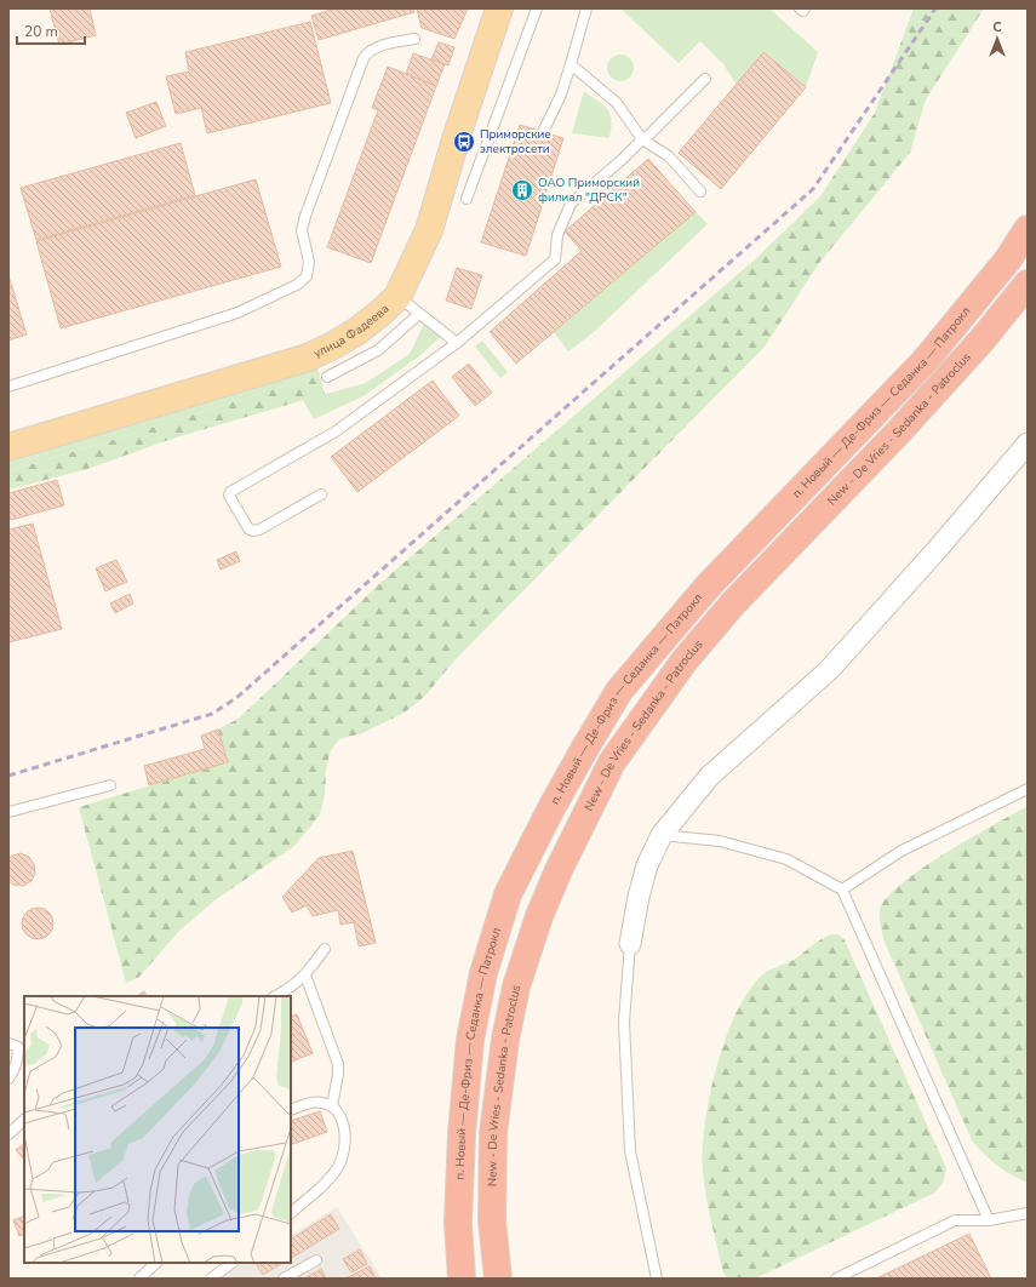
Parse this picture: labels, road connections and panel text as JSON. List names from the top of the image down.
{
  "streets": {
    "highway": ["п. Новый — Де-Фриз — Седанка — Патрокл", "New - De Vries - Sedanka - Patroclus"],
    "main road": ["улица Фадеева"]
  },
  "places": {
    "bus stop": ["Приморские электросети"],
    "building": ["ОАО Приморский филиал \"ДРСК\""]
  },
  "scale_bar": "20 m",
  "north": "top"
}
